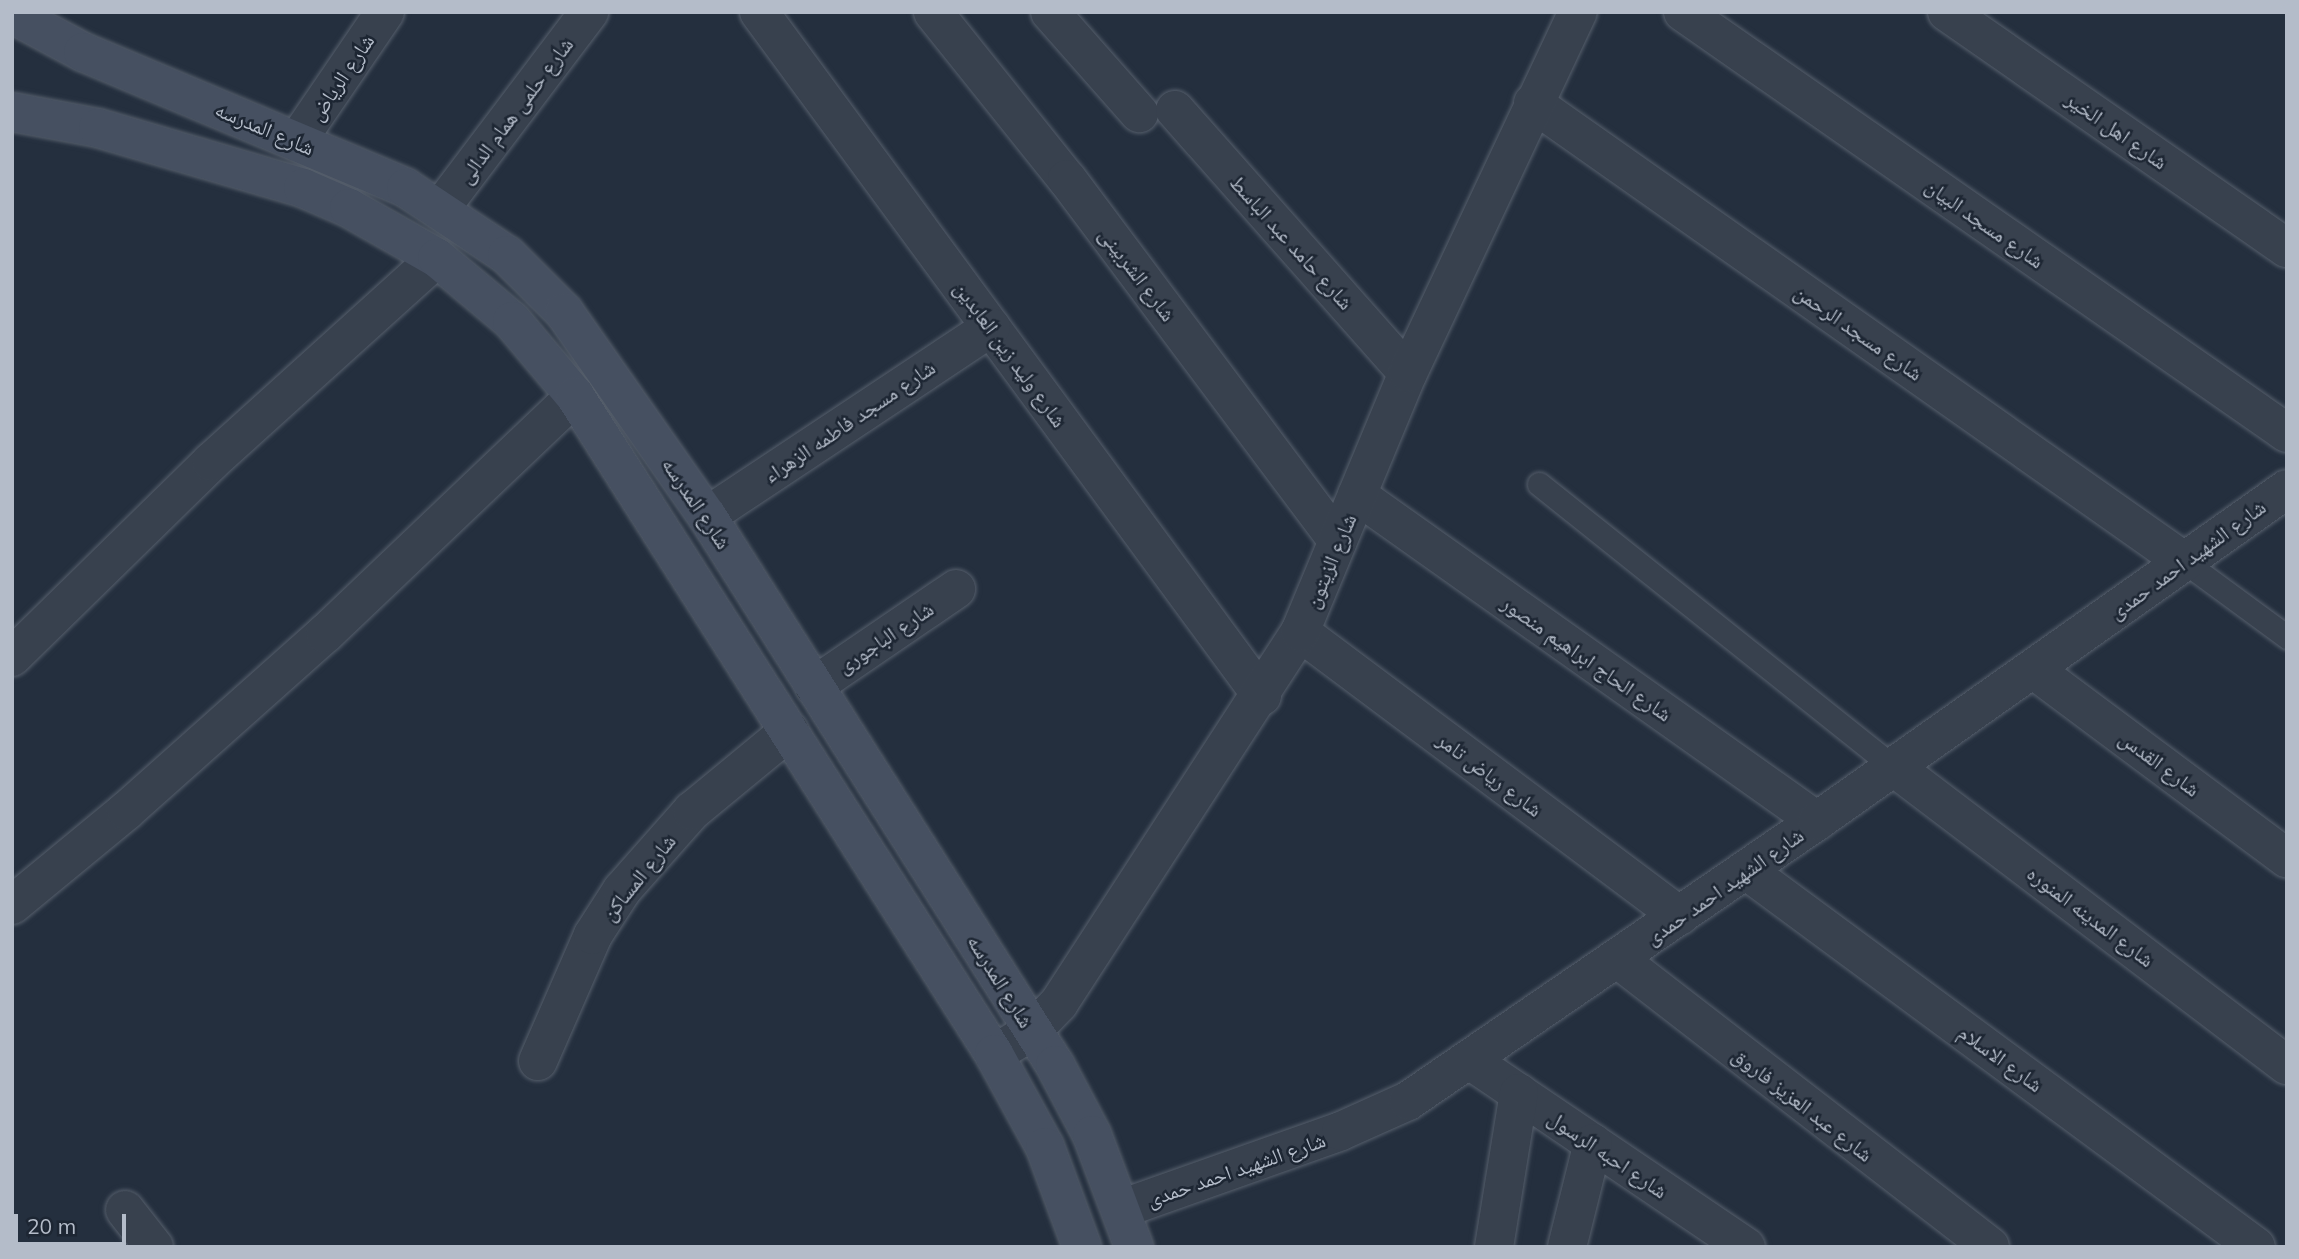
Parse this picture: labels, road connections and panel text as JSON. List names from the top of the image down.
{
  "streets": {
    "street": [
      "شارع الرياض",
      "شارع حلمى همام الدالى",
      "شارع المدرسه",
      "شارع اهل الخير",
      "شارع مسجد البيان",
      "شارع حامد عبد الباسط",
      "شارع الشربينى",
      "شارع مسجد الرحمن",
      "شارع وليد زين العابدين",
      "شارع مسجد فاطمه الزهراء",
      "شارع الشهيد احمد حمدى",
      "شارع الزيتون",
      "شارع الباجورى",
      "شارع الحاج ابراهيم منصور",
      "شارع القدس",
      "شارع رياض تامر",
      "شارع المساكن",
      "شارع المدينه المنوره",
      "شارع الاسلام",
      "شارع عبد العزيز فاروق",
      "شارع احبه الرسول"
    ]
  },
  "crossings": [
    ["شارع الرياض", "شارع المدرسه"],
    ["شارع حلمى همام الدالى", "شارع المدرسه"],
    ["شارع المدرسه", "شارع مسجد فاطمه الزهراء"],
    ["شارع المدرسه", "شارع الشهيد احمد حمدى"],
    ["شارع المدرسه", "شارع الزيتون"],
    ["شارع المدرسه", "شارع الباجورى"],
    ["شارع المدرسه", "شارع المساكن"],
    ["شارع حامد عبد الباسط", "شارع الزيتون"],
    ["شارع الشربينى", "شارع الزيتون"],
    ["شارع مسجد الرحمن", "شارع الشهيد احمد حمدى"],
    ["شارع مسجد الرحمن", "شارع الزيتون"],
    ["شارع وليد زين العابدين", "شارع مسجد فاطمه الزهراء"],
    ["شارع وليد زين العابدين", "شارع الزيتون"],
    ["شارع الشهيد احمد حمدى", "شارع الحاج ابراهيم منصور"],
    ["شارع الشهيد احمد حمدى", "شارع القدس"],
    ["شارع الشهيد احمد حمدى", "شارع رياض تامر"],
    ["شارع الشهيد احمد حمدى", "شارع المدينه المنوره"],
    ["شارع الشهيد احمد حمدى", "شارع الاسلام"],
    ["شارع الشهيد احمد حمدى", "شارع عبد العزيز فاروق"],
    ["شارع الشهيد احمد حمدى", "شارع احبه الرسول"],
    ["شارع الزيتون", "شارع الحاج ابراهيم منصور"],
    ["شارع الزيتون", "شارع رياض تامر"]
  ],
  "scale_bar": "20 m"
}
